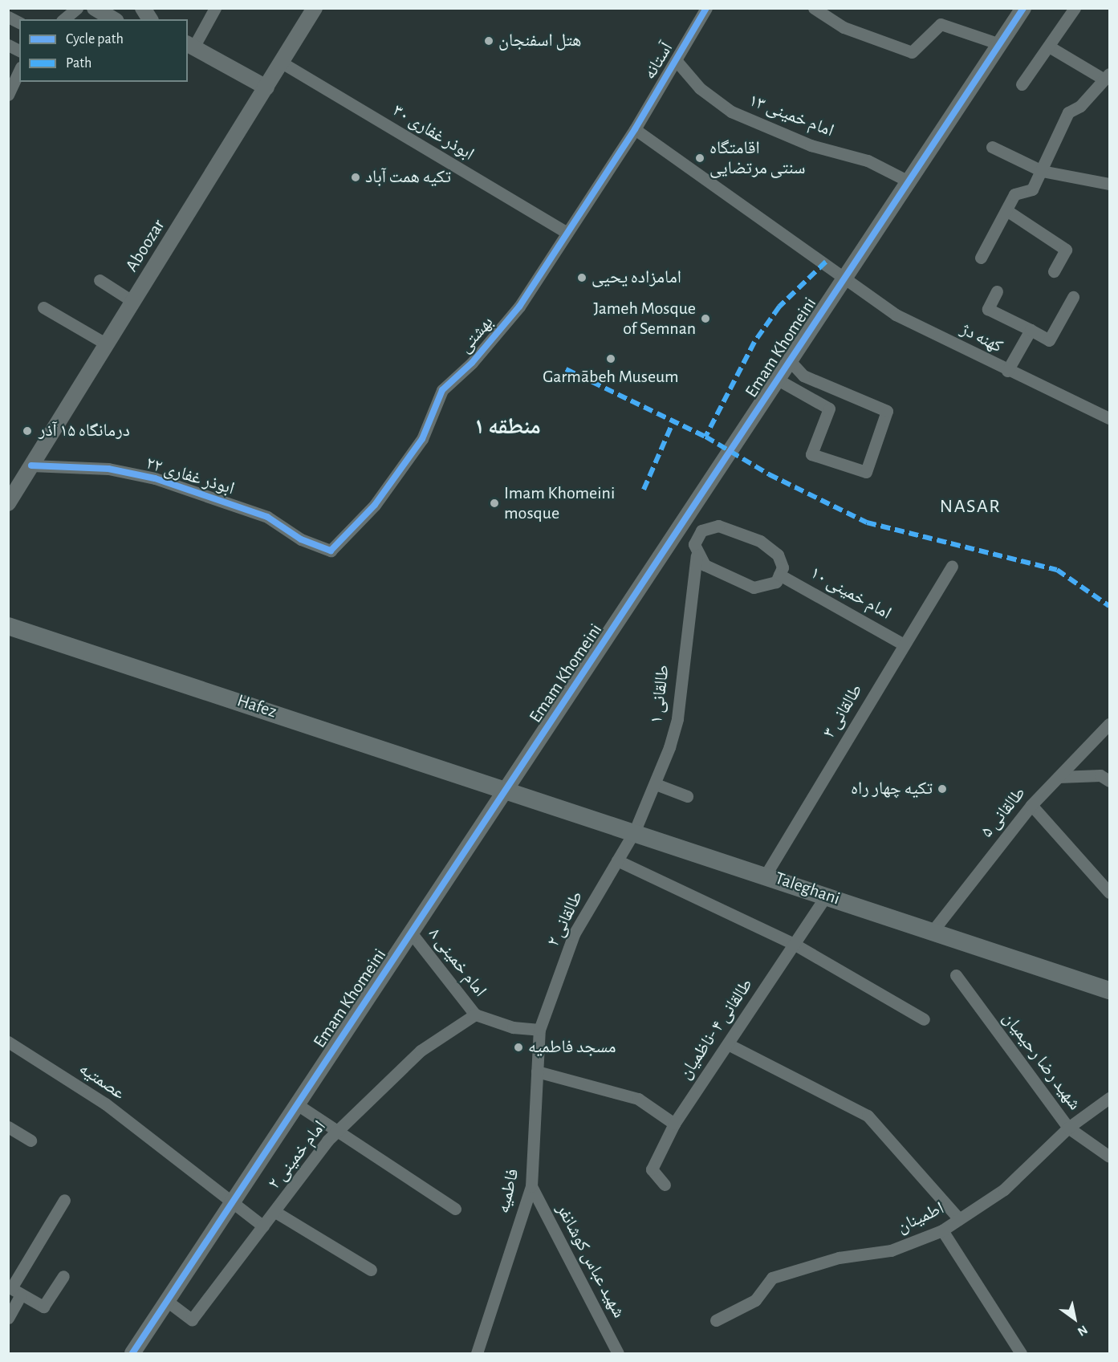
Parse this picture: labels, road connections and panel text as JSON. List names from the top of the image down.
{
  "streets": {
    "main road": ["Hafez", "Taleghani"],
    "street": [
      "آستانه",
      "امام خمینی ۱۳",
      "ابوذر غفاری ۳۰",
      "Aboozar",
      "بهشتی",
      "کهنه دژ",
      "Emam Khomeini",
      "ابوذر غفاری ۲۲",
      "امام خمینی ۱۰",
      "طالقانی ۱",
      "طالقانی ۳",
      "طالقانی ۵",
      "طالقانی ۲",
      "امام خمینی ۸",
      "طالقانی ۴ -ناظمیان",
      "شهید رضا رحیمیان",
      "عصمتیه",
      "امام خمینی ۲",
      "فاطمیه",
      "اطمینان",
      "شهید عباس کوشانفر"
    ]
  },
  "crossings": [
    ["آستانه", "امام خمینی ۱۳"],
    ["آستانه", "بهشتی"],
    ["آستانه", "کهنه دژ"],
    ["امام خمینی ۱۳", "Emam Khomeini"],
    ["ابوذر غفاری ۳۰", "Aboozar"],
    ["ابوذر غفاری ۳۰", "بهشتی"],
    ["Aboozar", "ابوذر غفاری ۲۲"],
    ["بهشتی", "کهنه دژ"],
    ["بهشتی", "ابوذر غفاری ۲۲"],
    ["کهنه دژ", "Emam Khomeini"],
    ["Emam Khomeini", "Hafez"],
    ["Emam Khomeini", "Taleghani"],
    ["Emam Khomeini", "امام خمینی ۸"],
    ["Emam Khomeini", "عصمتیه"],
    ["Emam Khomeini", "امام خمینی ۲"],
    ["امام خمینی ۱۰", "طالقانی ۱"],
    ["امام خمینی ۱۰", "طالقانی ۳"],
    ["طالقانی ۱", "Taleghani"],
    ["طالقانی ۱", "طالقانی ۲"],
    ["Hafez", "Taleghani"],
    ["طالقانی ۳", "Taleghani"],
    ["طالقانی ۵", "Taleghani"],
    ["Taleghani", "طالقانی ۲"],
    ["Taleghani", "طالقانی ۴ -ناظمیان"],
    ["طالقانی ۲", "فاطمیه"],
    ["امام خمینی ۸", "امام خمینی ۲"],
    ["شهید رضا رحیمیان", "اطمینان"],
    ["عصمتیه", "امام خمینی ۲"],
    ["فاطمیه", "شهید عباس کوشانفر"]
  ],
  "districts": ["منطقه ۱", "NASAR"],
  "places": [
    "هتل اسفنجان",
    "اقامتگاه سنتی مرتضایی",
    "تکیه همت آباد",
    "امامزاده یحیی",
    "Jameh Mosque of Semnan",
    "Garmābeh Museum",
    "درمانگاه ۱۵ آذر",
    "Imam Khomeini mosque",
    "تکیه چهار راه",
    "مسجد فاطمیه"
  ],
  "legend": ["Cycle path", "Path"],
  "north": "bottom right"
}
